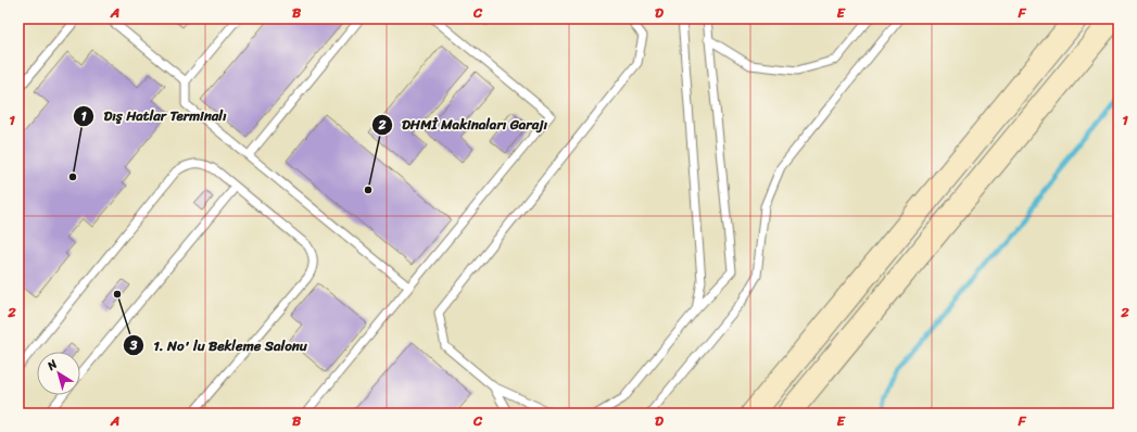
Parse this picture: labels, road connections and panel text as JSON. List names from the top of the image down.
{
  "places": ["Dış Hatlar Terminalı", "DHMİ Makinaları Garajı", "1. No' lu Bekleme Salonu"],
  "north": "top left",
  "grid": {
    "columns": [
      "A",
      "B",
      "C",
      "D",
      "E",
      "F"
    ],
    "rows": ["1", "2"]
  }
}
